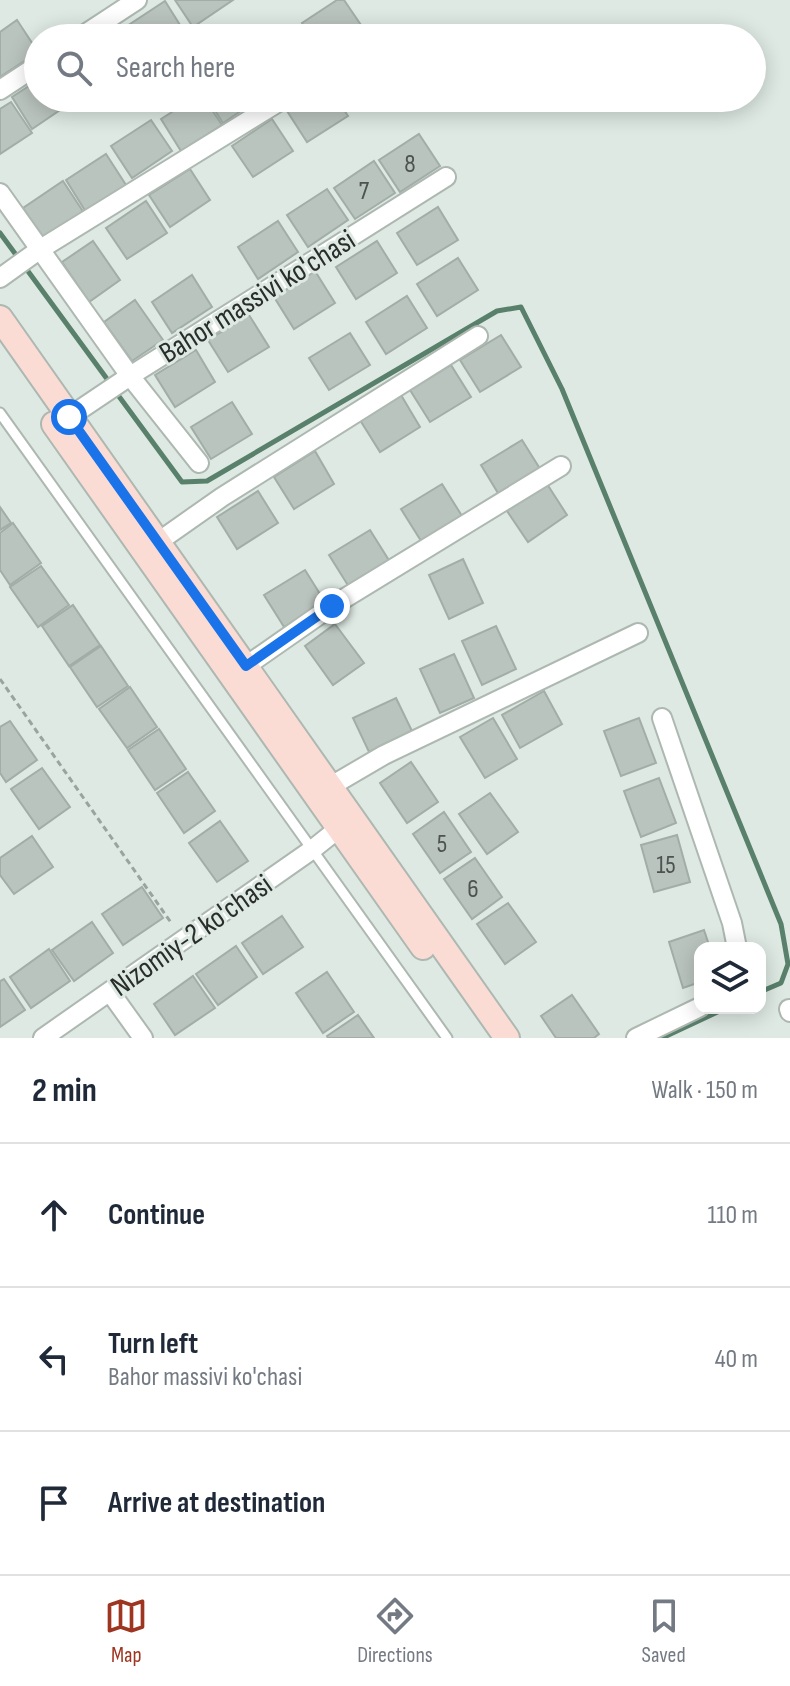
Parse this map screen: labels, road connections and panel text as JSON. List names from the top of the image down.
{
  "streets": {
    "street": ["Bahor massivi ko'chasi", "Nizomiy-2 ko'chasi"]
  },
  "house_numbers": [
    "8",
    "7",
    "5",
    "15",
    "6"
  ],
  "page": {
    "search": "Search here",
    "heading": ["2 min", "Walk · 150 m"],
    "list": [
      ["Continue", "110 m"],
      ["Turn left", "Bahor massivi ko'chasi", "40 m"],
      "Arrive at destination"
    ],
    "nav": ["Map", "Directions", "Saved"]
  }
}
